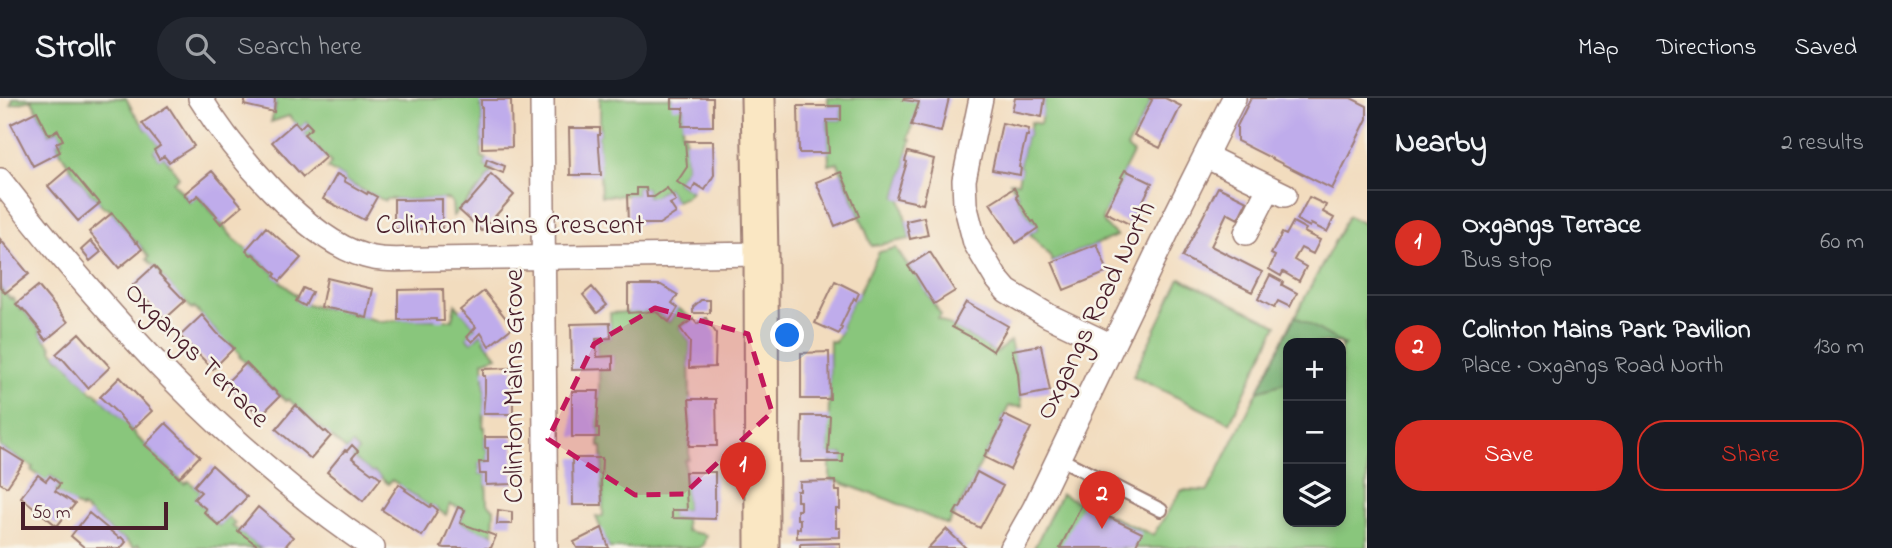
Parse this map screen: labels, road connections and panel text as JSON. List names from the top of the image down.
{
  "streets": {
    "street": [
      "Colinton Mains Crescent",
      "Oxgangs Road North",
      "Oxgangs Terrace",
      "Colinton Mains Grove"
    ]
  },
  "crossings": [
    ["Colinton Mains Crescent", "Colinton Mains Grove"]
  ],
  "scale_bar": "50 m",
  "page": {
    "header": "Strollr",
    "search": "Search here",
    "nav": ["Map", "Directions", "Saved"],
    "heading": ["Nearby", "2 results"],
    "list": [
      {
        "mark": "1",
        "name": "Oxgangs Terrace",
        "note": "Bus stop",
        "value": "60 m"
      },
      {
        "mark": "2",
        "name": "Colinton Mains Park Pavilion",
        "note": "Place · Oxgangs Road North",
        "value": "130 m"
      }
    ],
    "map_buttons": ["+", "−"],
    "buttons": ["Save", "Share"],
    "pins": ["1", "2"],
    "scale": "50 m"
  }
}
